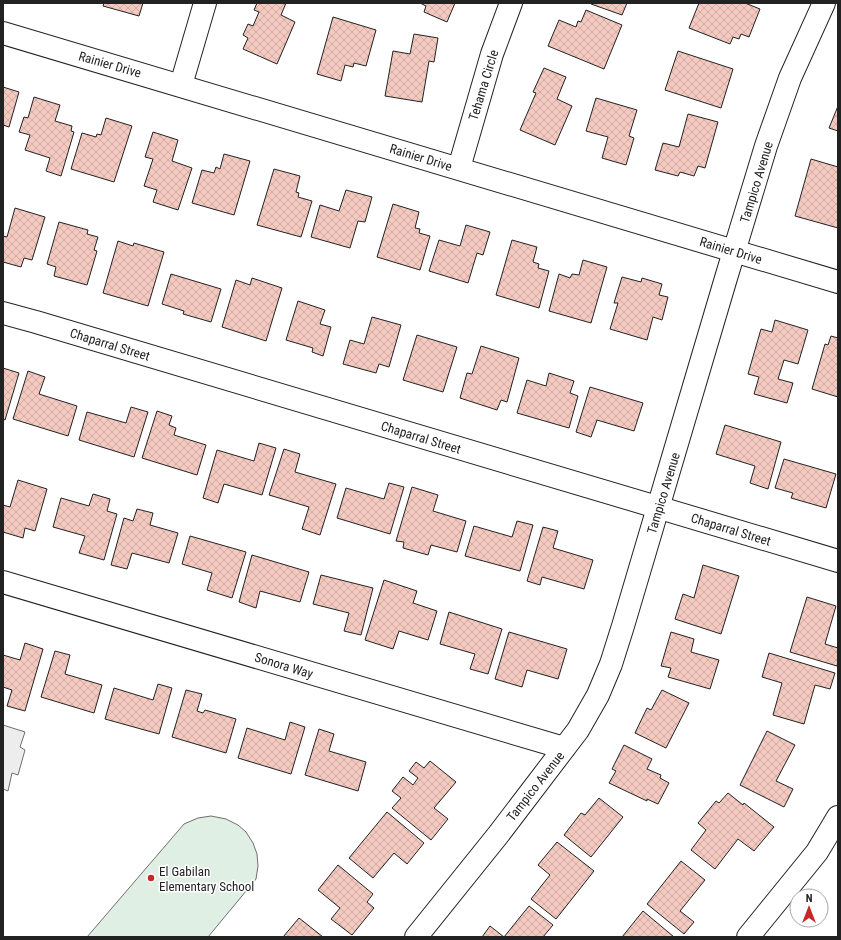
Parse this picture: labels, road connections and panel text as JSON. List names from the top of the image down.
{
  "streets": {
    "street": [
      "Rainier Drive",
      "Tehama Circle",
      "Tampico Avenue",
      "Chaparral Street",
      "Sonora Way"
    ]
  },
  "crossings": [
    ["Rainier Drive", "Tehama Circle"],
    ["Rainier Drive", "Tampico Avenue"],
    ["Tampico Avenue", "Chaparral Street"],
    ["Tampico Avenue", "Sonora Way"]
  ],
  "places": ["El Gabilan Elementary School"],
  "north": "top"
}
